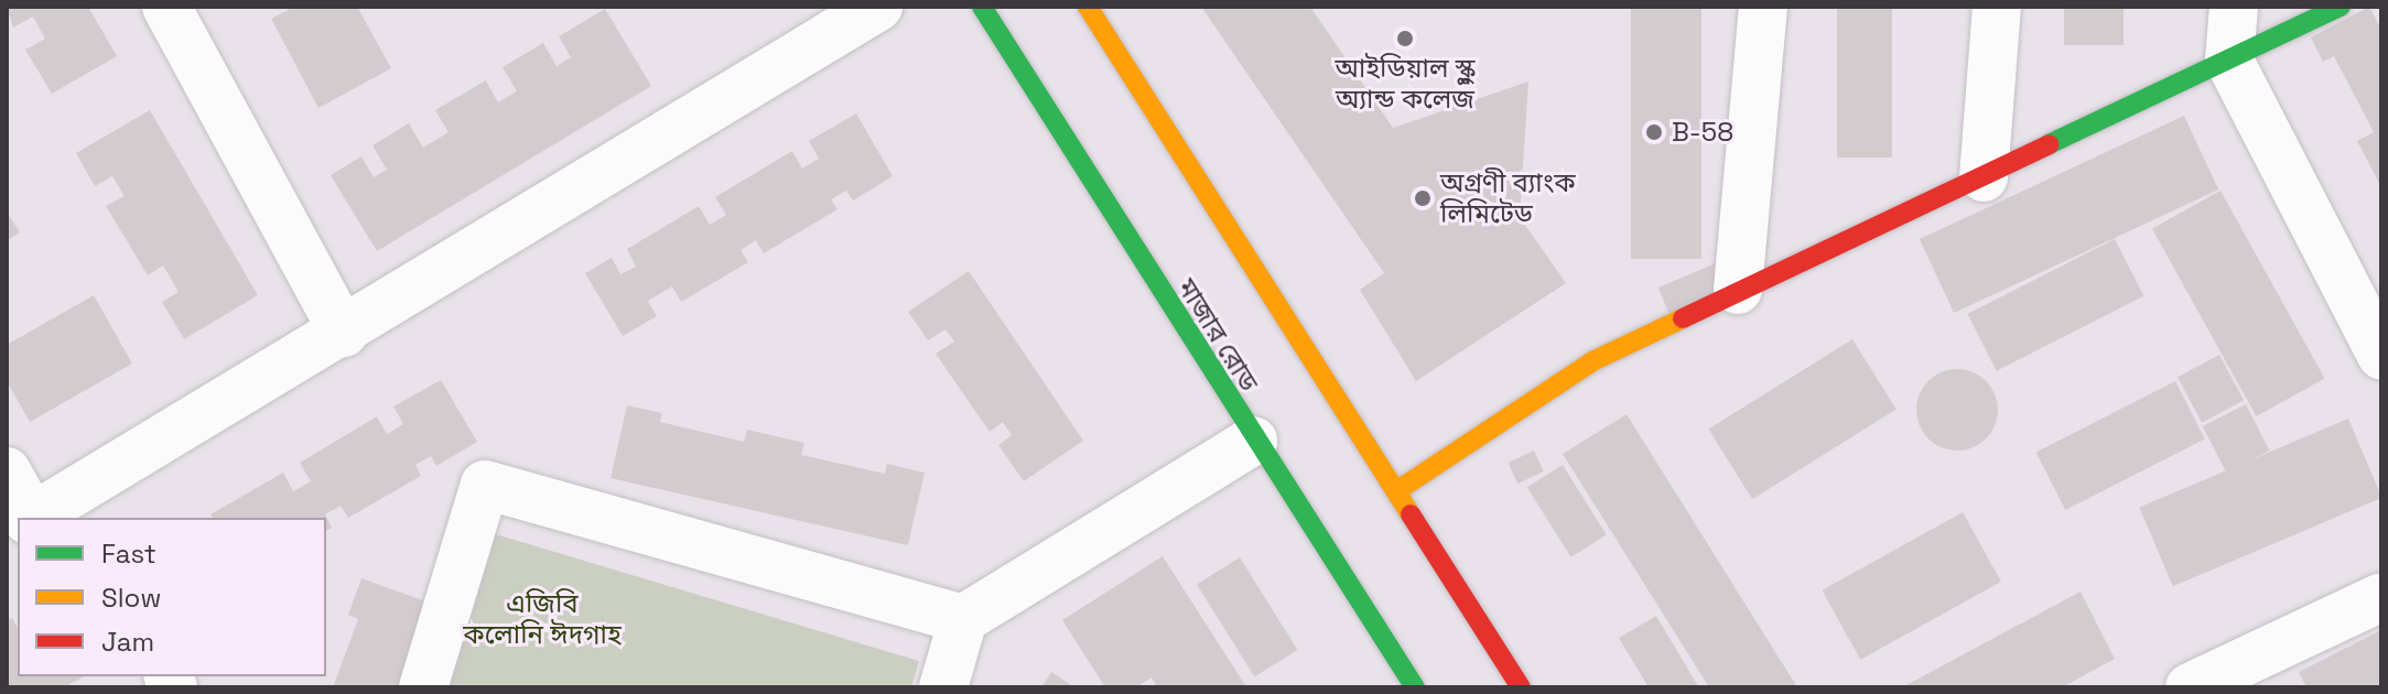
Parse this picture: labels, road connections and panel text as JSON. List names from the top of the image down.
{
  "streets": {
    "main road": ["মাজার রোড"]
  },
  "parks": ["এজিবি কলোনি ঈদগাহ"],
  "places": ["আইডিয়াল স্কুল অ্যান্ড কলেজ", "B-58", "অগ্রণী ব্যাংক লিমিটেড"],
  "legend": ["Fast", "Slow", "Jam"]
}
